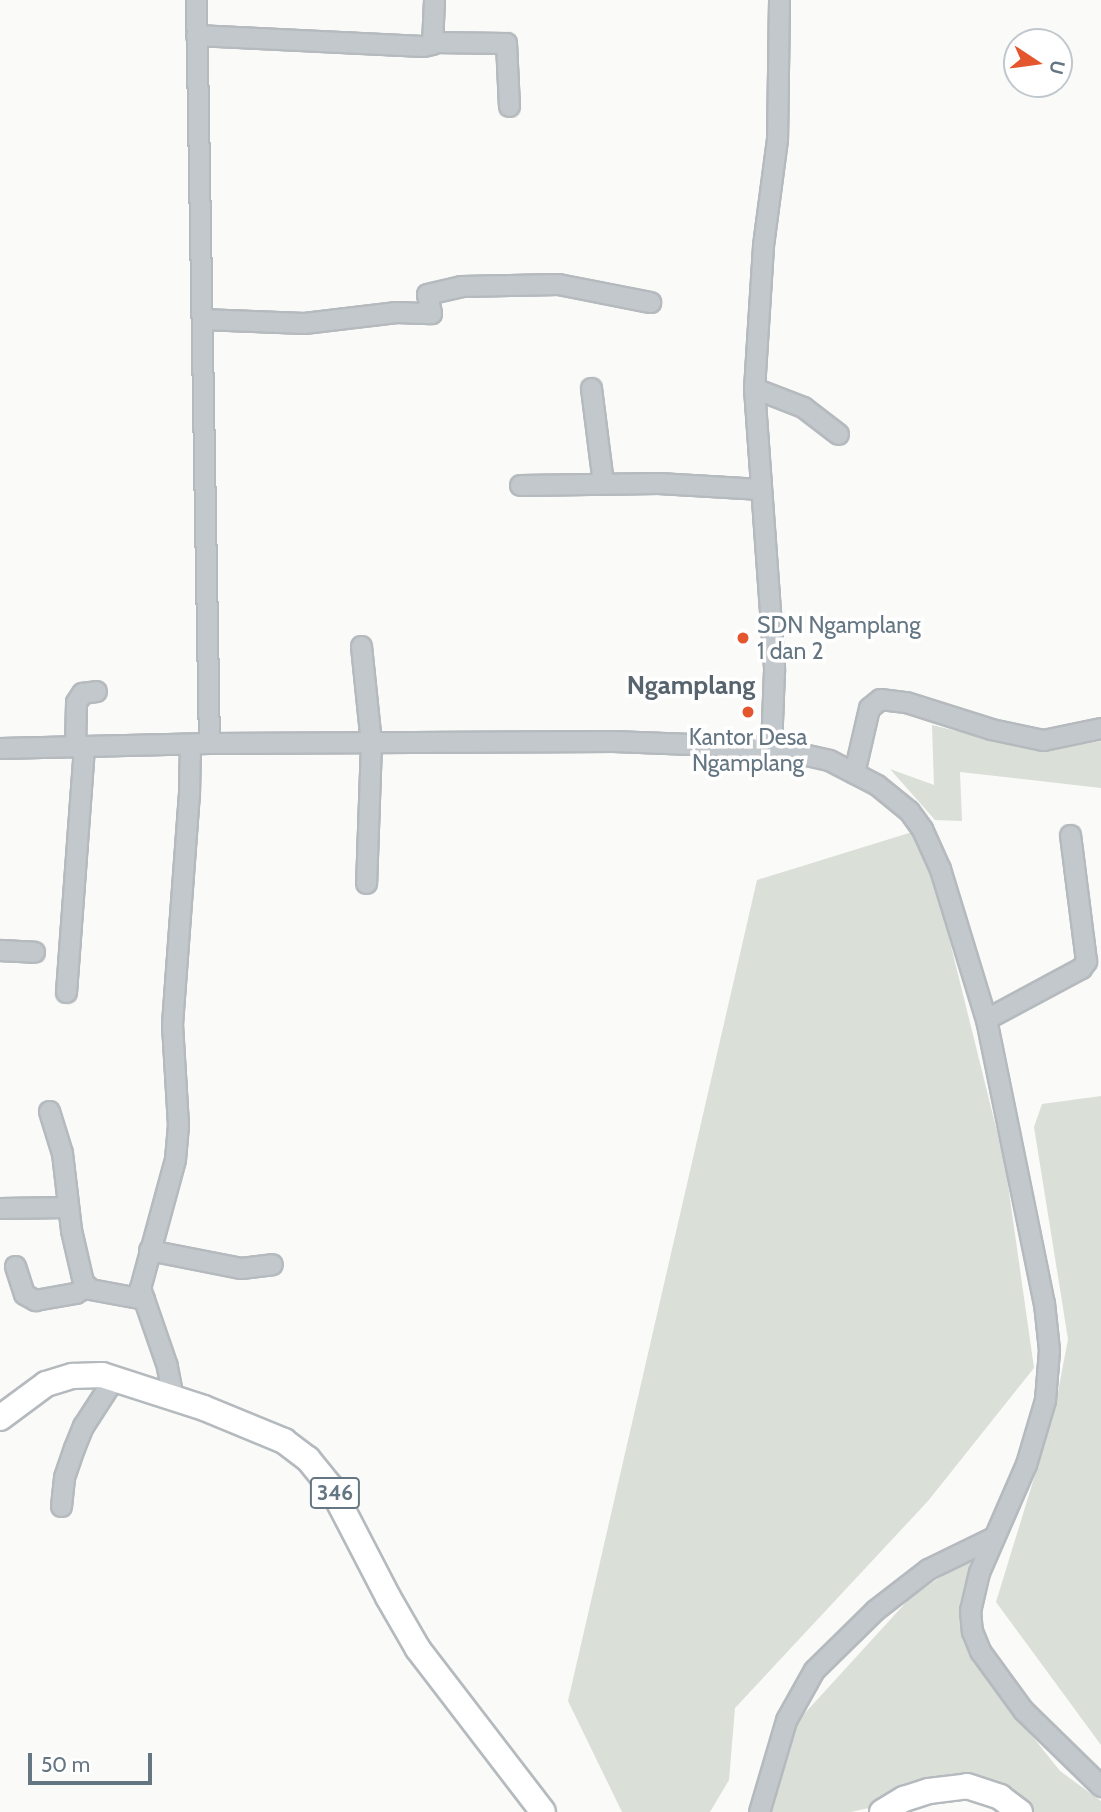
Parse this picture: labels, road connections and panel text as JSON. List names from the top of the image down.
{
  "streets": {
    "main road": ["346"]
  },
  "districts": ["Ngamplang"],
  "places": ["SDN Ngamplang 1 dan 2", "Kantor Desa Ngamplang"],
  "scale_bar": "50 m",
  "north": "right"
}
